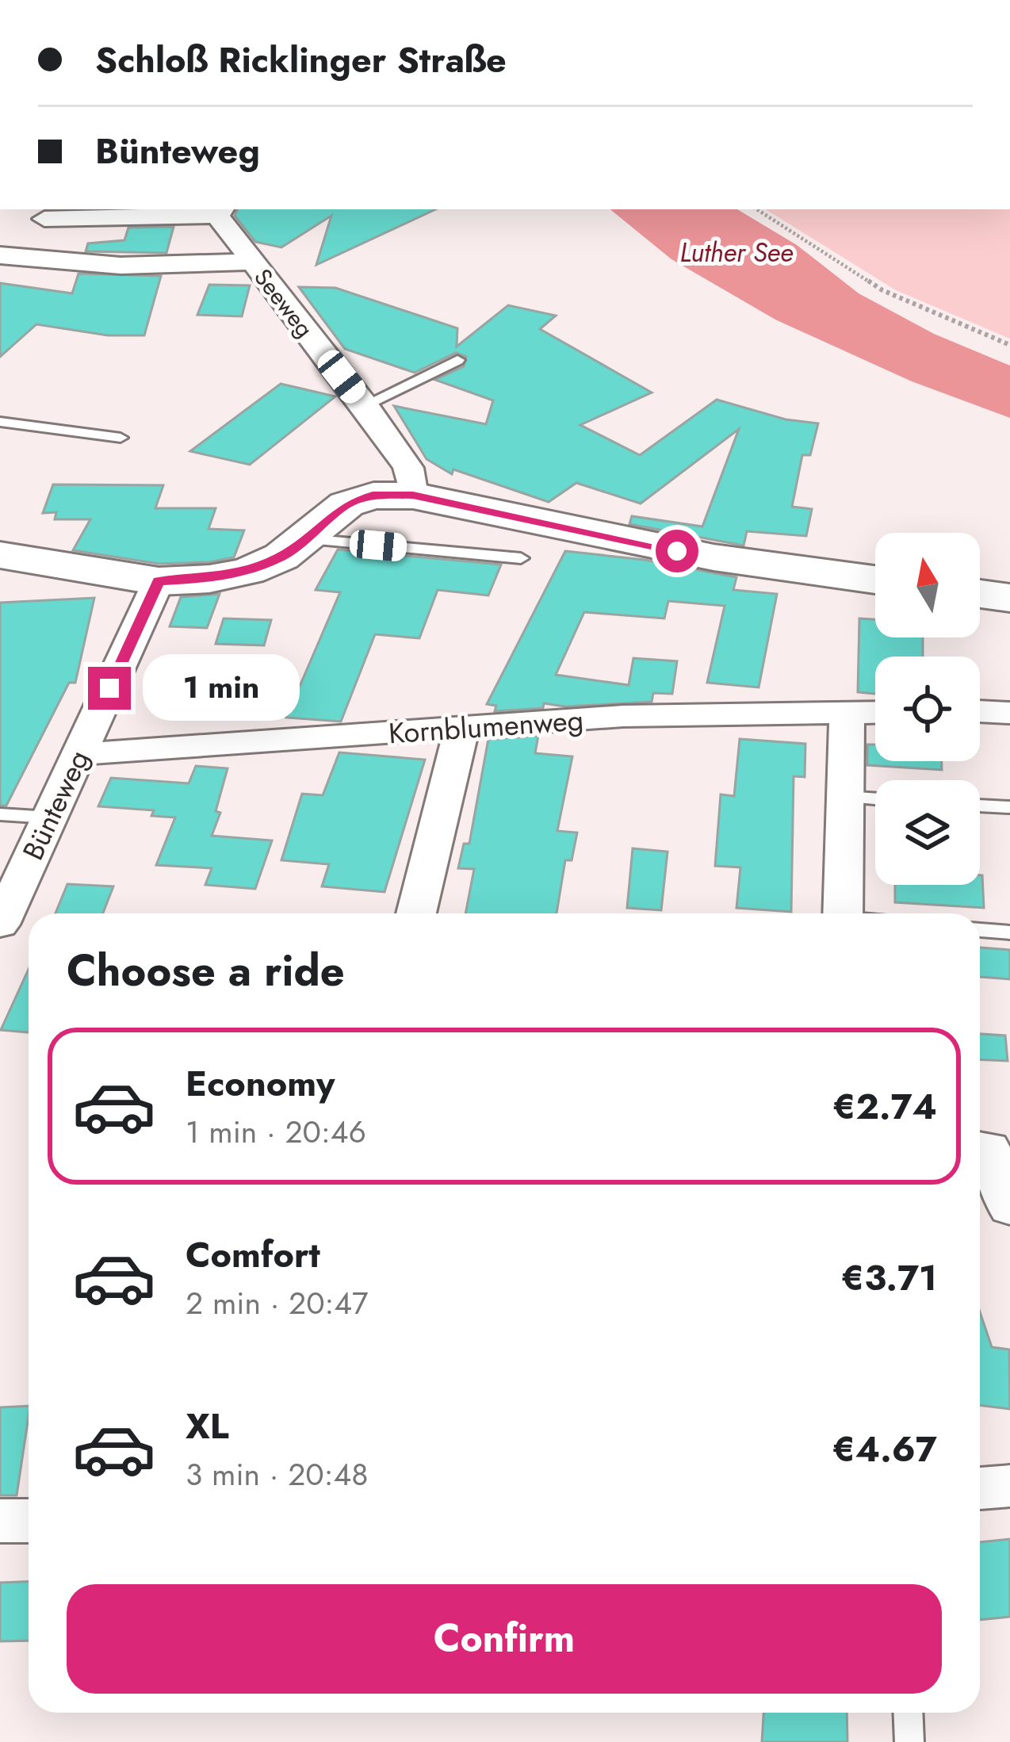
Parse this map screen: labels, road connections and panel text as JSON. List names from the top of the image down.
{
  "streets": {
    "street": ["Seeweg", "Kornblumenweg", "Bünteweg"]
  },
  "crossings": [
    ["Kornblumenweg", "Bünteweg"]
  ],
  "water": ["Luther See"],
  "north": "top",
  "page": {
    "banner": ["Schloß Ricklinger Straße", "Bünteweg"],
    "bubble": "1 min",
    "heading": "Choose a ride",
    "list": [
      {
        "name": "Economy",
        "note": "1 min · 20:46",
        "value": "€2.74"
      },
      {
        "name": "Comfort",
        "note": "2 min · 20:47",
        "value": "€3.71"
      },
      {
        "name": "XL",
        "note": "3 min · 20:48",
        "value": "€4.67"
      }
    ],
    "buttons": "Confirm"
  }
}
